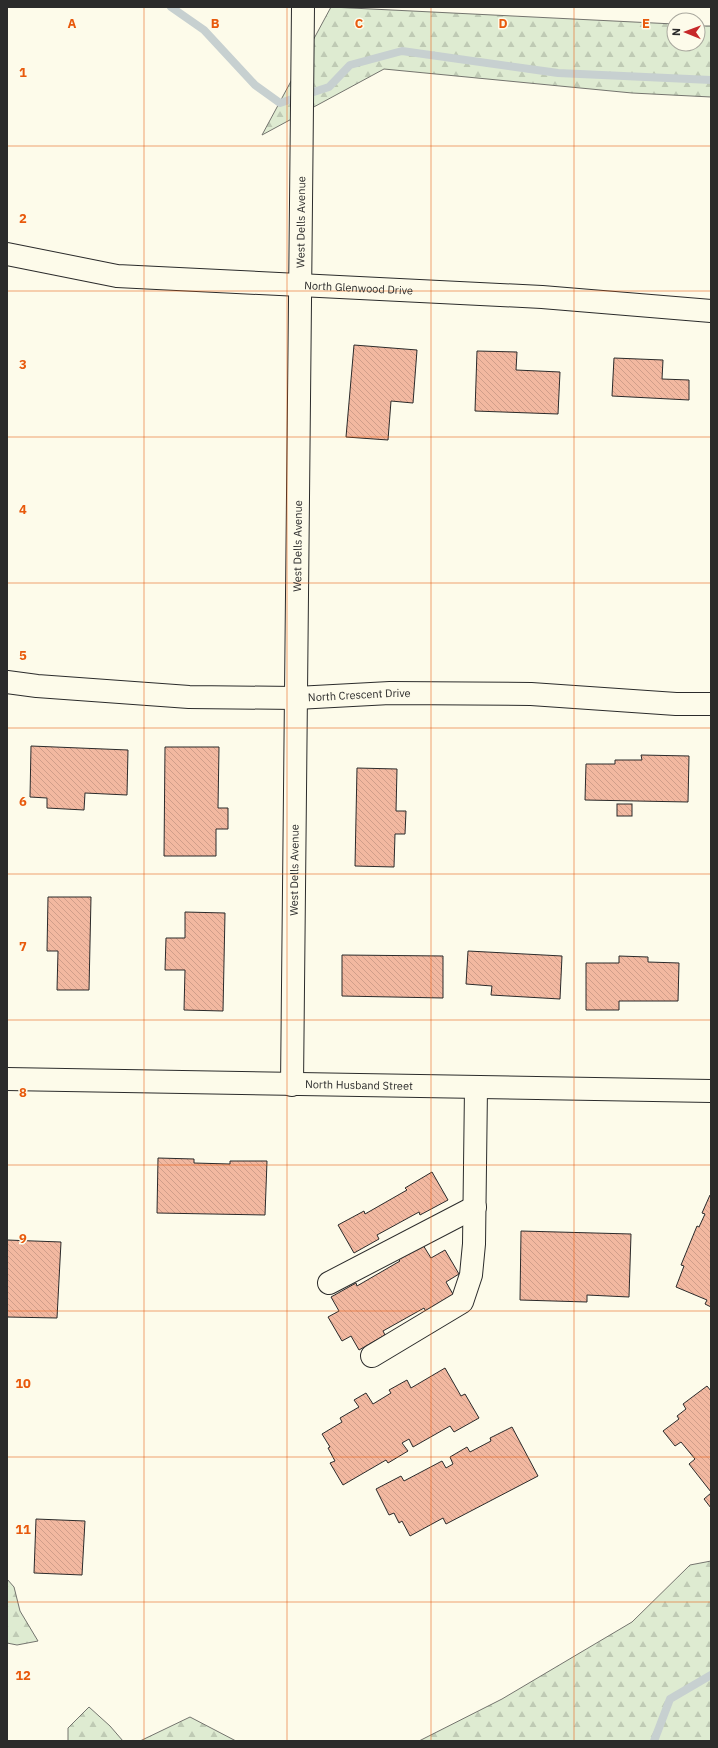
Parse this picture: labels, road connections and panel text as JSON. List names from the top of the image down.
{
  "streets": {
    "street": [
      "West Dells Avenue",
      "North Glenwood Drive",
      "North Crescent Drive",
      "North Husband Street"
    ]
  },
  "crossings": [
    ["West Dells Avenue", "North Glenwood Drive"],
    ["West Dells Avenue", "North Crescent Drive"],
    ["West Dells Avenue", "North Husband Street"]
  ],
  "north": "left",
  "grid": {
    "columns": [
      "A",
      "B",
      "C",
      "D",
      "E"
    ],
    "rows": [
      "1",
      "2",
      "3",
      "4",
      "5",
      "6",
      "7",
      "8",
      "9",
      "10",
      "11",
      "12"
    ]
  }
}
